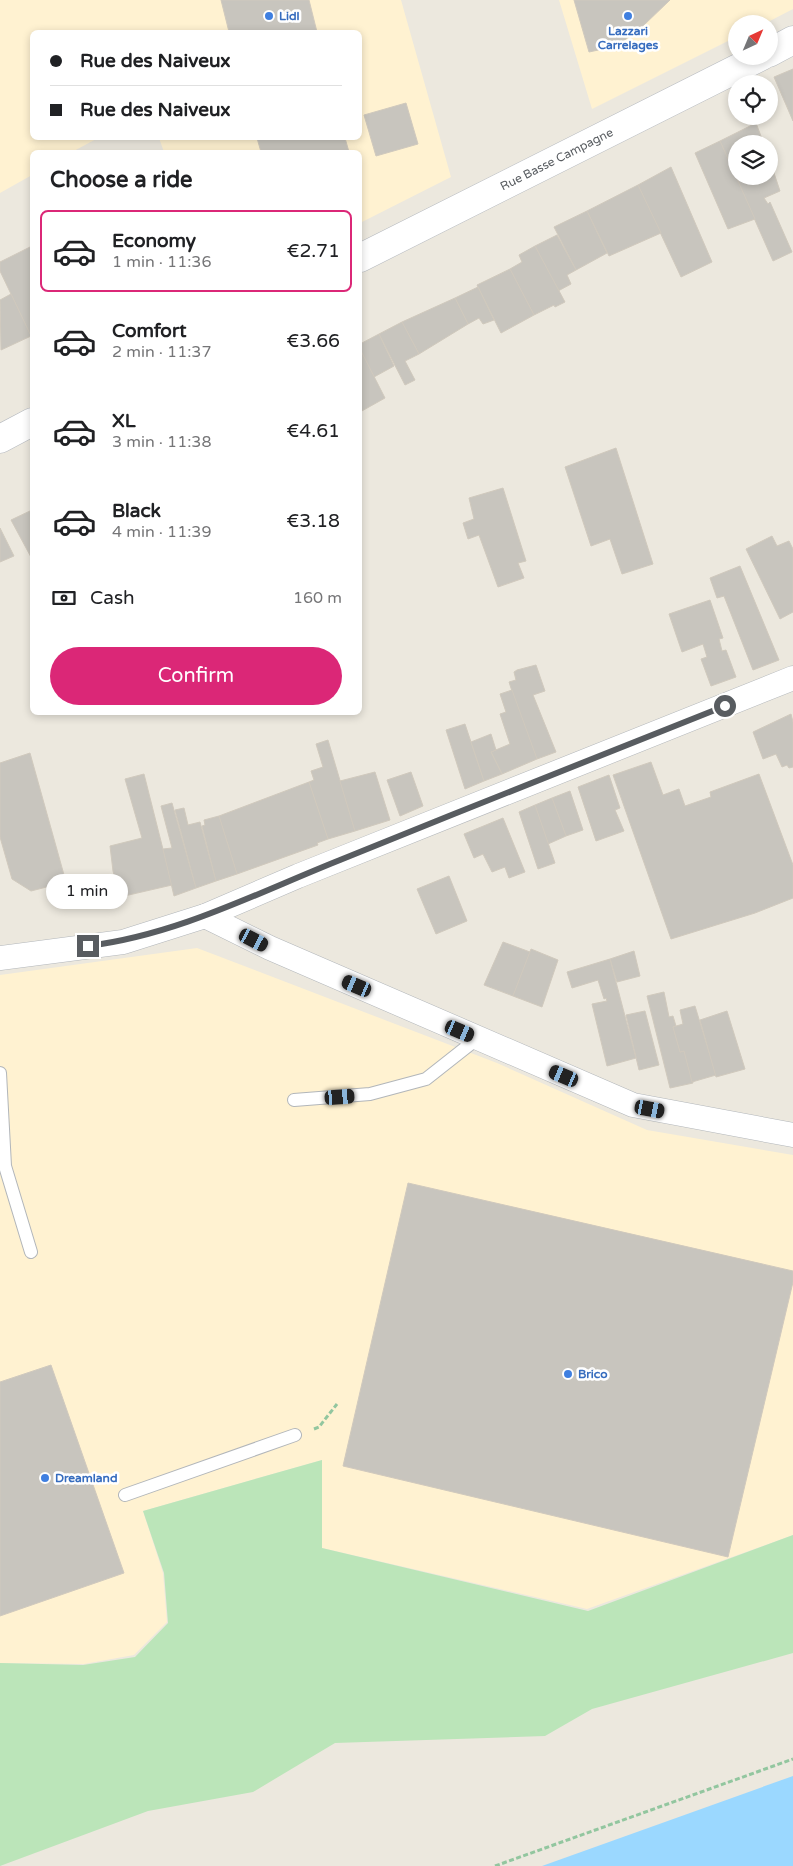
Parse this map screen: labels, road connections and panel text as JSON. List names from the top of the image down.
{
  "streets": {
    "main road": ["Rue Basse Campagne"]
  },
  "places": [
    "Lidl",
    "Lazzari Carrelages",
    "Brico",
    "Dreamland"
  ],
  "north": "top right",
  "page": {
    "banner": ["Rue des Naiveux", "Rue des Naiveux"],
    "heading": "Choose a ride",
    "list": [
      {
        "name": "Economy",
        "note": "1 min · 11:36",
        "value": "€2.71"
      },
      {
        "name": "Comfort",
        "note": "2 min · 11:37",
        "value": "€3.66"
      },
      {
        "name": "XL",
        "note": "3 min · 11:38",
        "value": "€4.61"
      },
      {
        "name": "Black",
        "note": "4 min · 11:39",
        "value": "€3.18"
      }
    ],
    "pay": ["Cash", "160 m"],
    "buttons": "Confirm",
    "bubble": "1 min"
  }
}
